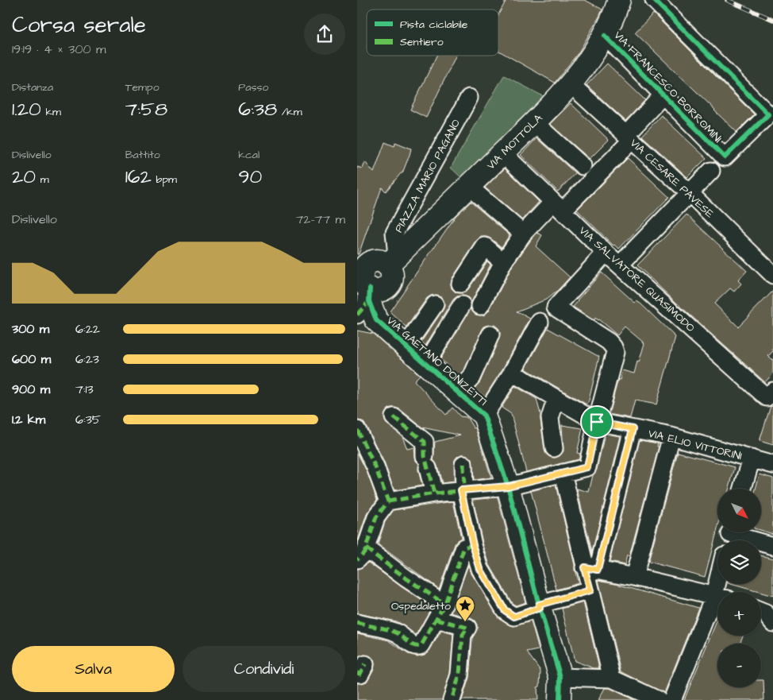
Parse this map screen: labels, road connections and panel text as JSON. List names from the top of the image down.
{
  "streets": {
    "street": [
      "VIA FRANCESCO BORROMINI",
      "VIA MOTTOLA",
      "PIAZZA MARIO PAGANO",
      "VIA CESARE PAVESE",
      "VIA SALVATORE QUASIMODO",
      "VIA GAETANO DONIZETTI",
      "VIA ELIO VITTORINI"
    ]
  },
  "crossings": [
    ["VIA FRANCESCO BORROMINI", "VIA MOTTOLA"],
    ["VIA FRANCESCO BORROMINI", "VIA CESARE PAVESE"],
    ["VIA FRANCESCO BORROMINI", "VIA SALVATORE QUASIMODO"],
    ["VIA MOTTOLA", "PIAZZA MARIO PAGANO"],
    ["VIA MOTTOLA", "VIA CESARE PAVESE"],
    ["VIA MOTTOLA", "VIA SALVATORE QUASIMODO"]
  ],
  "places": {
    "place": ["Ospedaletto"]
  },
  "legend": ["Pista ciclabile", "Sentiero"],
  "north": "bottom right",
  "page": {
    "heading": ["Corsa serale", "19:19 · 4 × 300 m"],
    "stats": [
      ["Distanza", "1.20 km"],
      ["Tempo", "7:58"],
      ["Passo", "6:38 /km"],
      ["Dislivello", "20 m"],
      ["Battito", "162 bpm"],
      ["kcal", "90"]
    ],
    "chart": ["Dislivello", "72–77 m"],
    "list": [
      {
        "name": "300 m",
        "note": "6:22"
      },
      {
        "name": "600 m",
        "note": "6:23"
      },
      {
        "name": "900 m",
        "note": "7:13"
      },
      {
        "name": "1.2 km",
        "note": "6:35"
      }
    ],
    "map_buttons": ["+", "−"],
    "buttons": ["Salva", "Condividi"]
  }
}
